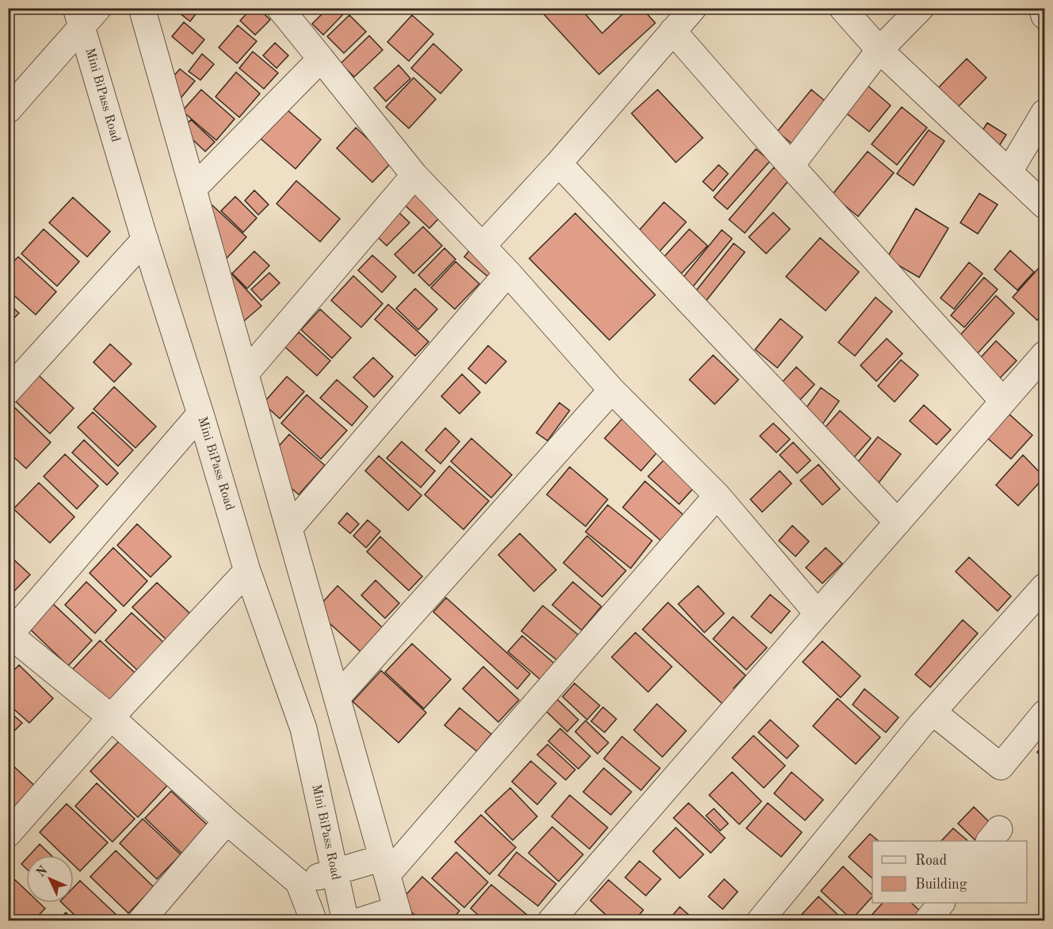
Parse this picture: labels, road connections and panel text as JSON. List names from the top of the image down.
{
  "streets": {
    "street": ["Mini BiPass Road"]
  },
  "legend": ["Road", "Building"],
  "north": "top left"
}
